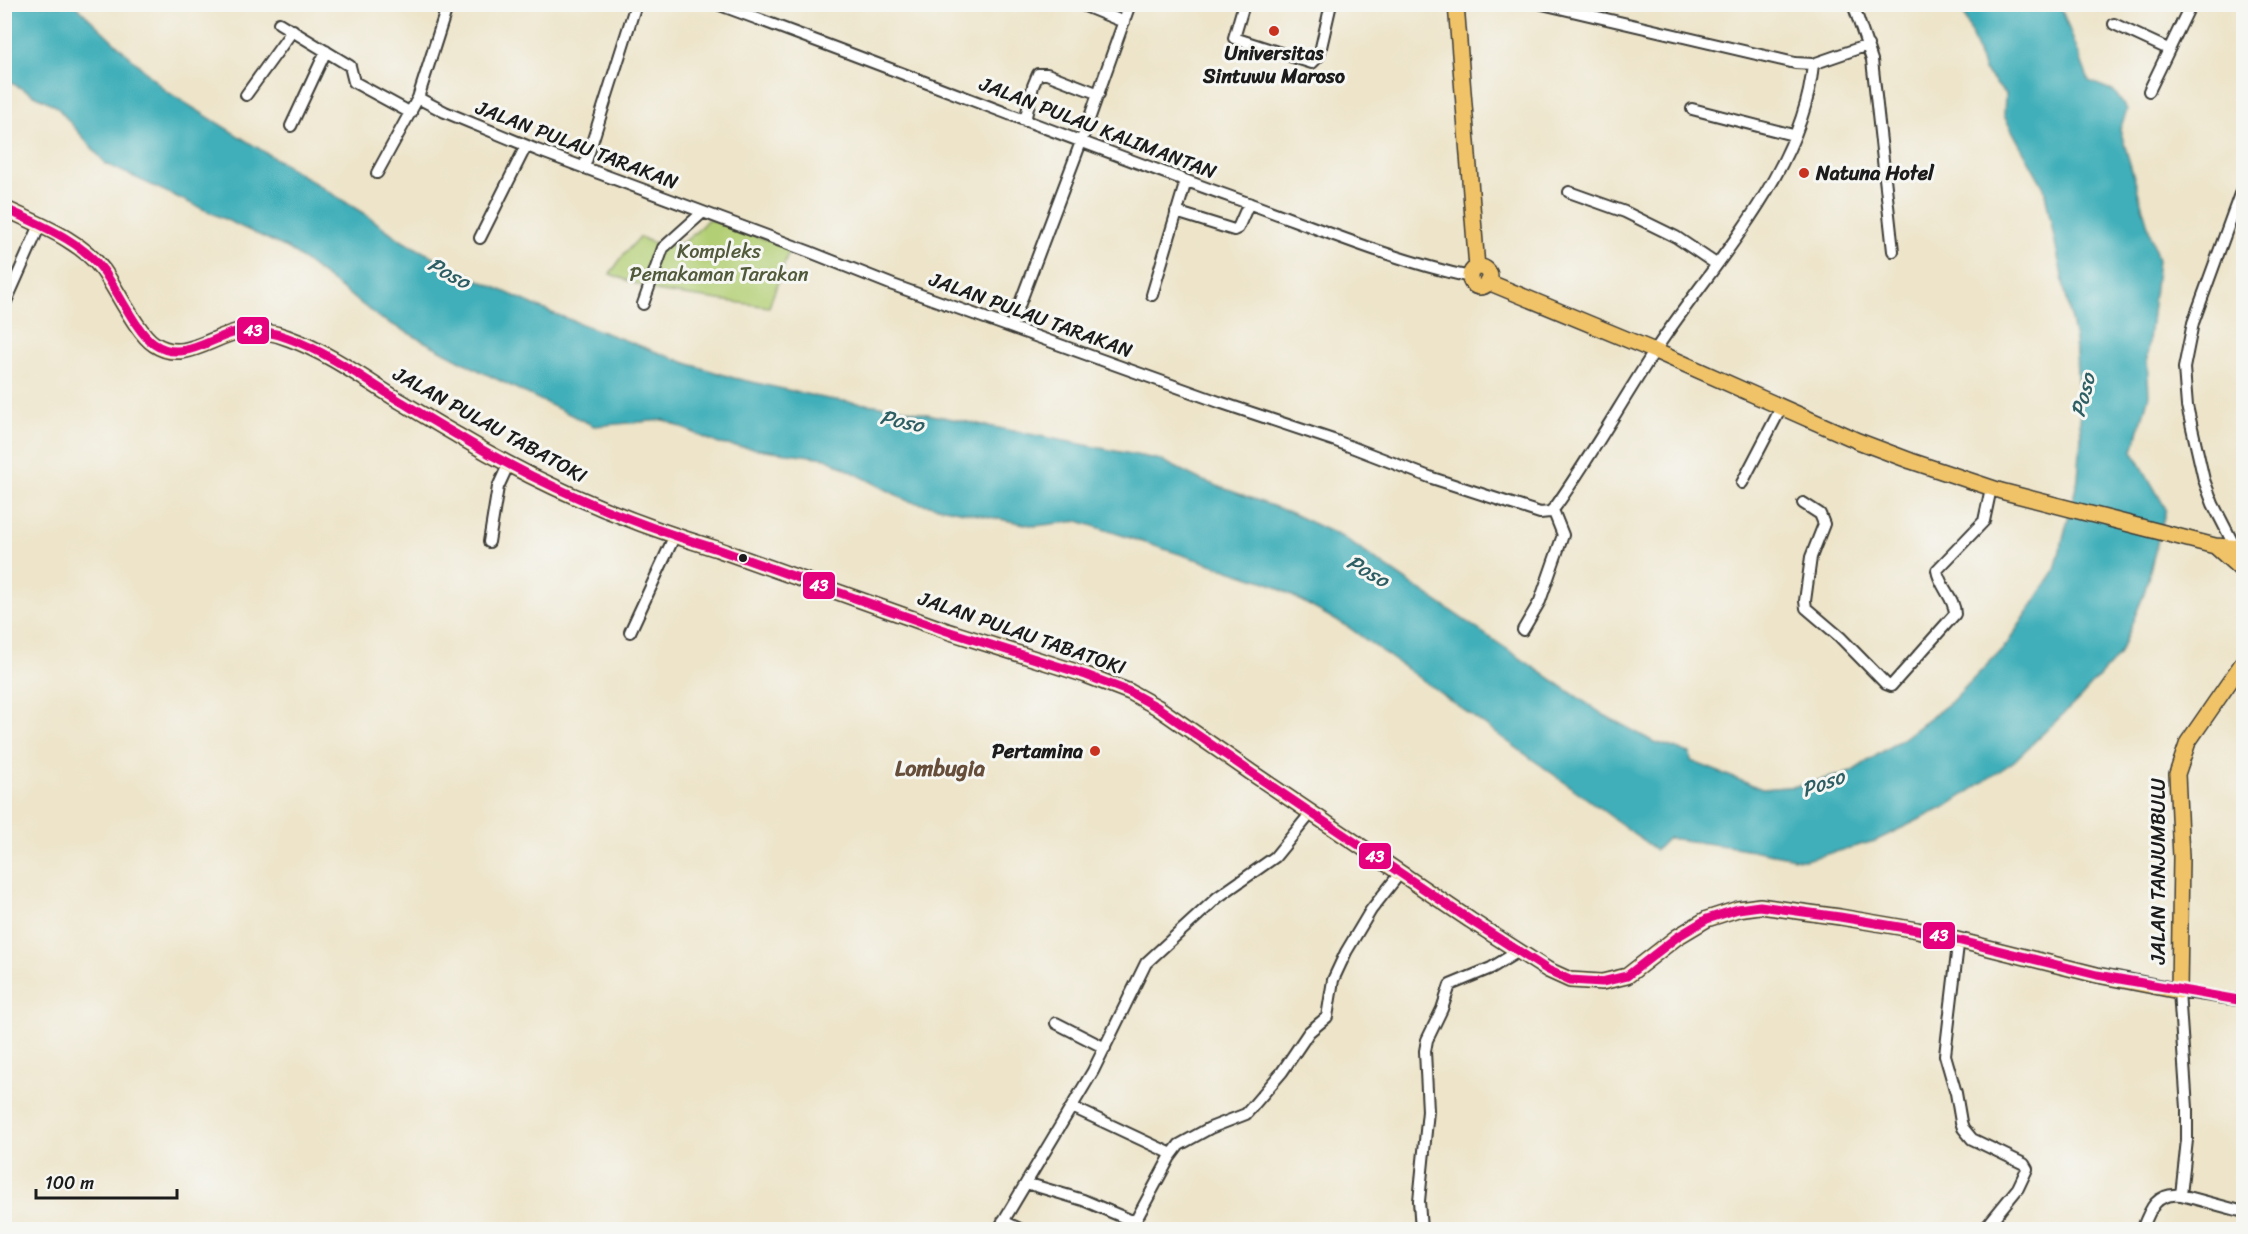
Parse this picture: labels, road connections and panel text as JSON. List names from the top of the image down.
{
  "streets": {
    "highway": ["JALAN PULAU TABATOKI", "JALAN TANJUMBULU"],
    "street": ["JALAN PULAU KALIMANTAN", "JALAN PULAU TARAKAN"]
  },
  "crossings": [
    ["JALAN PULAU TABATOKI", "JALAN TANJUMBULU"]
  ],
  "districts": ["Lombugia"],
  "water": ["Poso"],
  "parks": ["Kompleks Pemakaman Tarakan"],
  "places": ["Universitas Sintuwu Maroso", "Natuna Hotel", "Pertamina"],
  "lines": ["transit line 43"],
  "scale_bar": "100 m"
}
